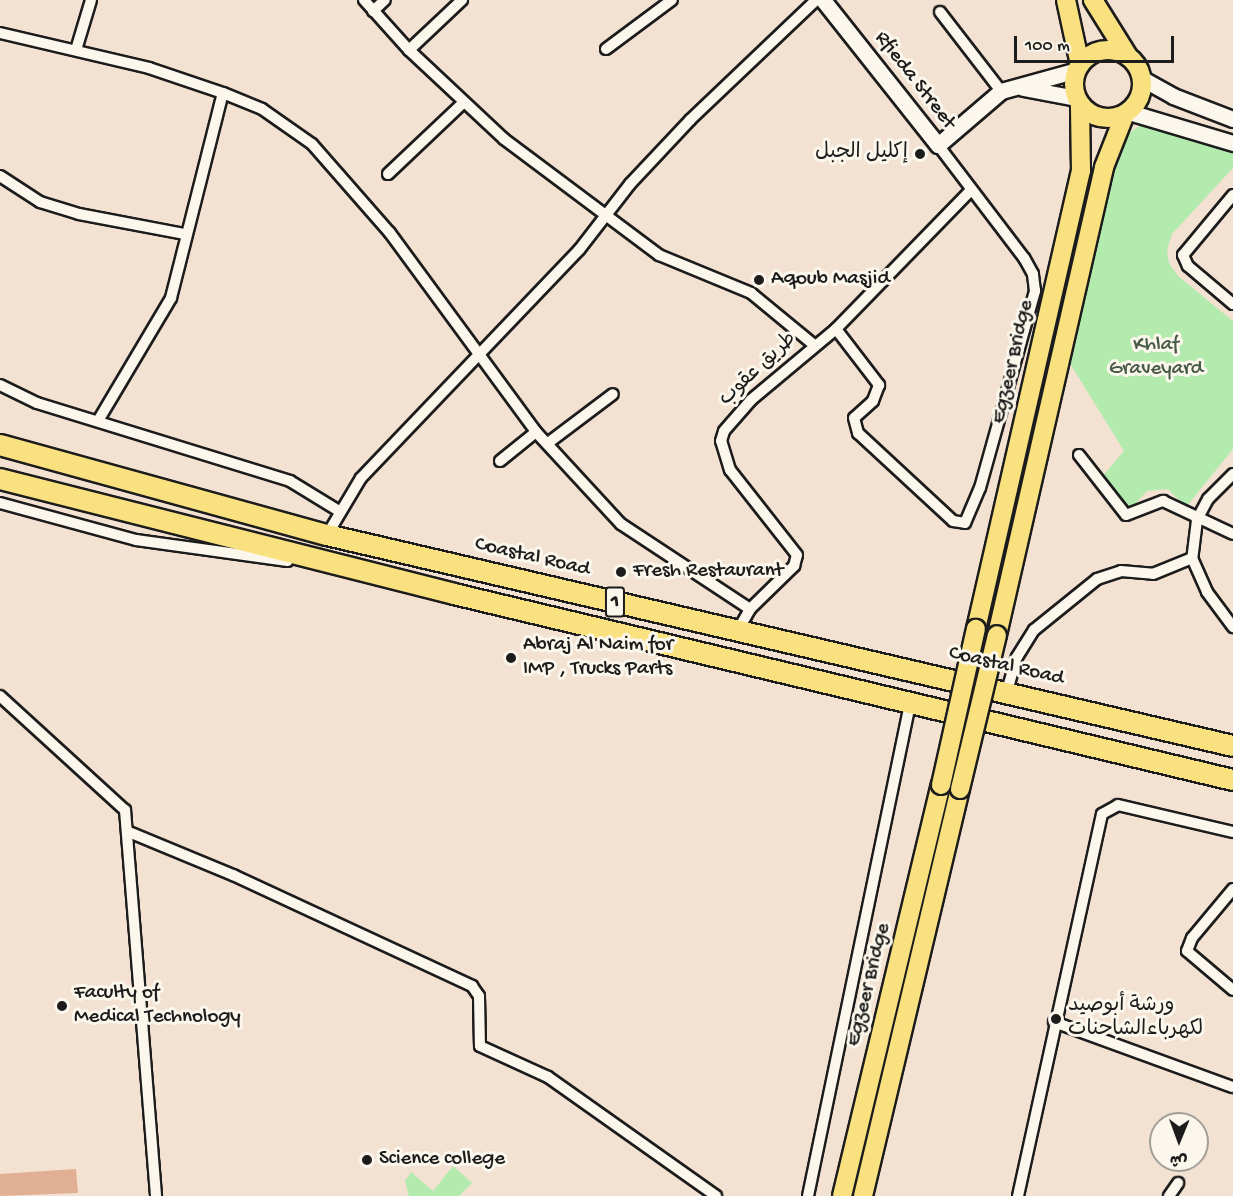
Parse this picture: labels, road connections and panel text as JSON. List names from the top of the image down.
{
  "streets": {
    "highway": ["Coastal Road", "1"],
    "main road": ["Egzeer Bridge"],
    "street": ["Rfieda Street", "طريق عقوب"]
  },
  "crossings": [
    ["Rfieda Street", "طريق عقوب"],
    ["طريق عقوب", "Coastal Road"]
  ],
  "parks": ["Khlaf Graveyard"],
  "places": [
    "إكليل الجبل",
    "Aqoub Masjid",
    "Fresh Restaurant",
    "Abraj Al Naim for IMP , Trucks Parts",
    "Faculty of Medical Technology",
    "ورشة أبوصيد لكهرباءالشاحنات",
    "Science college"
  ],
  "scale_bar": "100 m",
  "north": "bottom"
}
